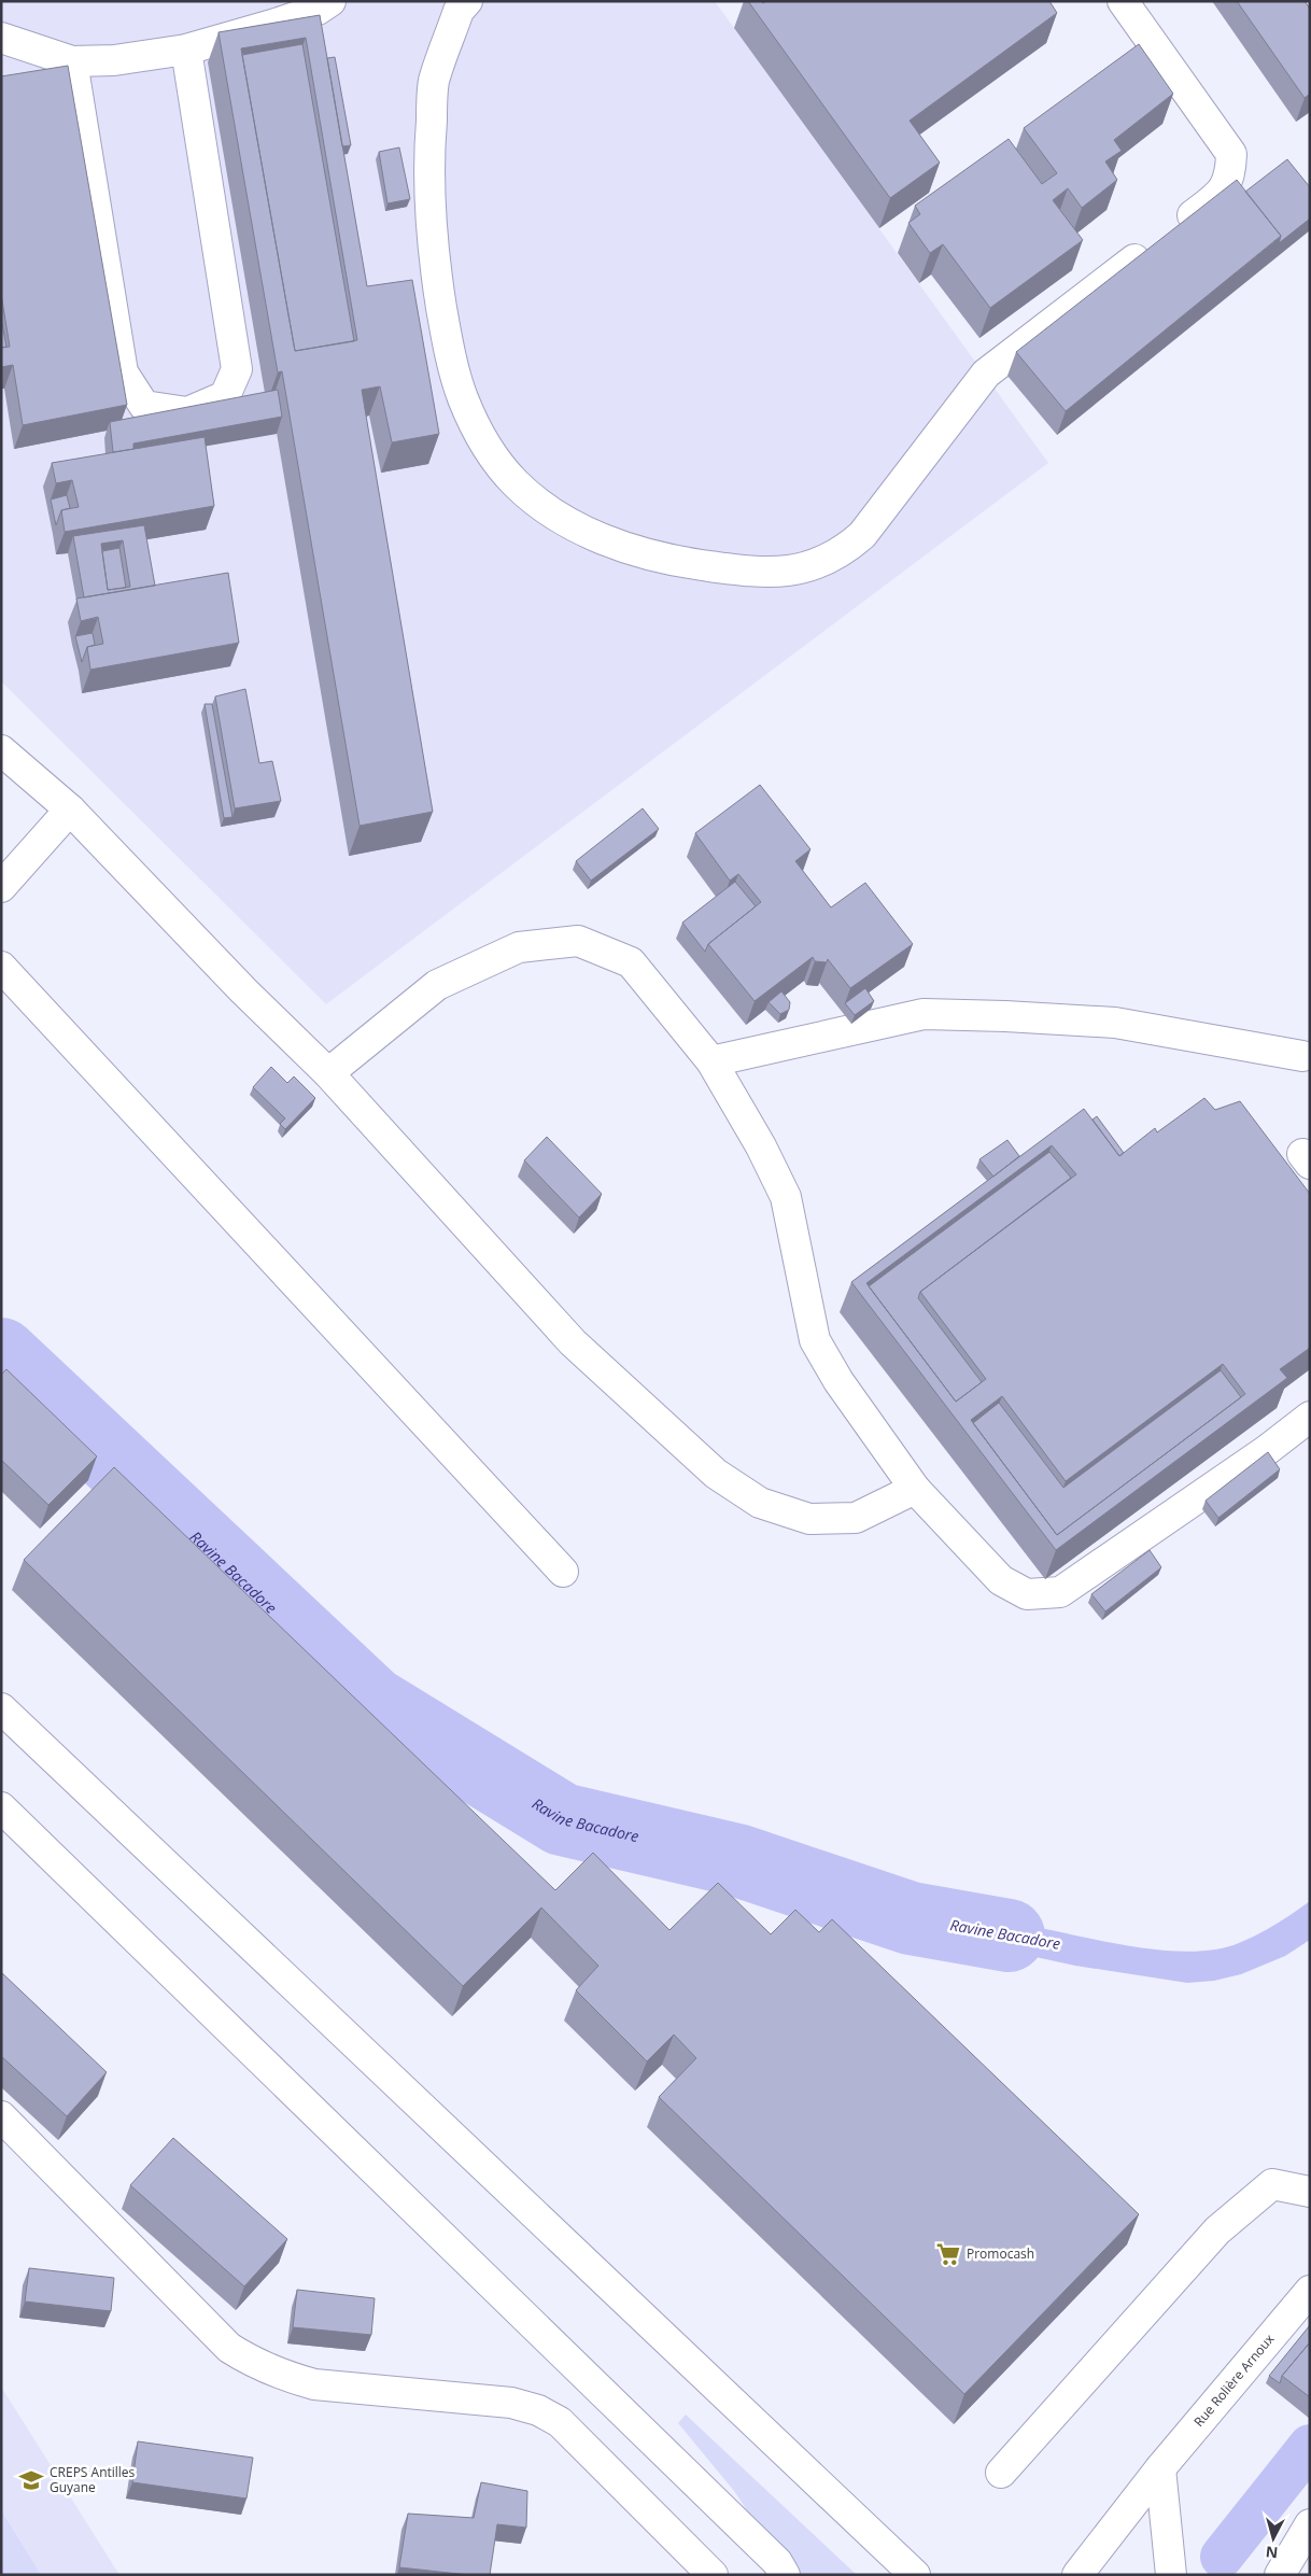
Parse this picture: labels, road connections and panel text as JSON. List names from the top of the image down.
{
  "streets": {
    "main road": ["Rue Rolière Arnoux"]
  },
  "water": ["Ravine Bacadore"],
  "places": {
    "supermarket": ["Promocash"],
    "school or university": ["CREPS Antilles Guyane"]
  },
  "north": "bottom"
}
